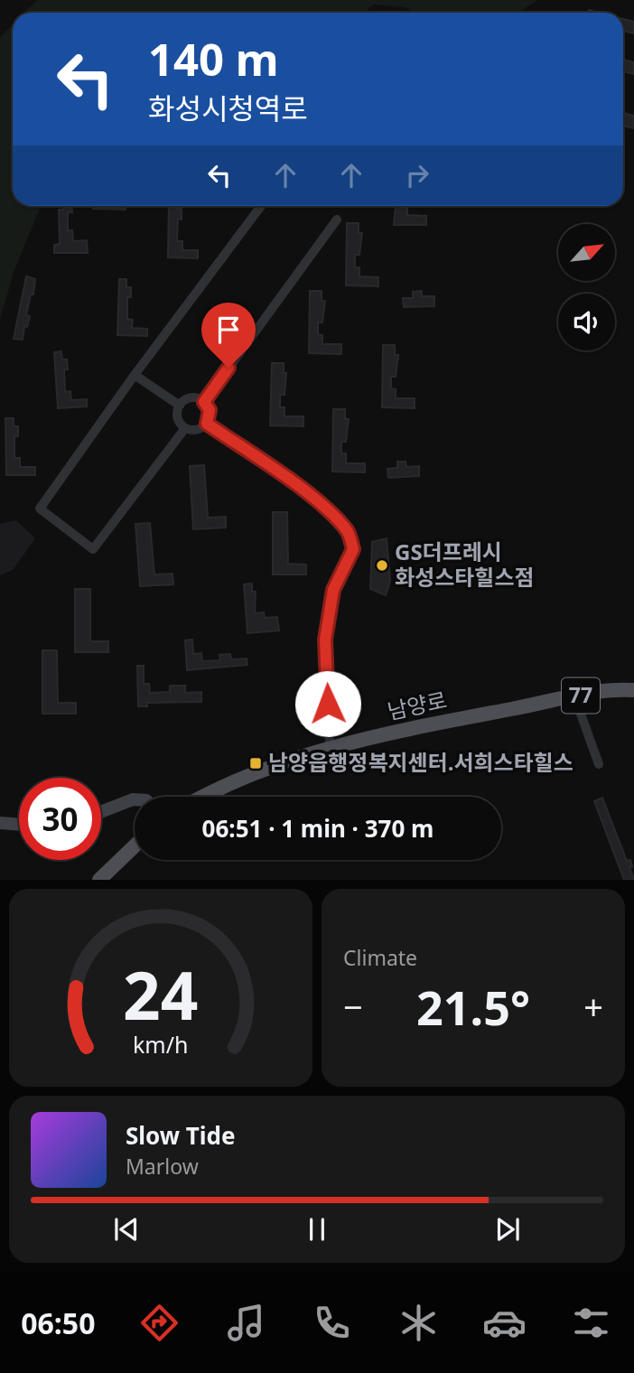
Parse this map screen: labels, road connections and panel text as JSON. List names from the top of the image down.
{
  "streets": {
    "main road": ["77", "남양로"]
  },
  "places": {
    "other": ["GS더프레시 화성스타힐스점"],
    "transit": ["남양읍행정복지센터.서희스타힐스"]
  },
  "north": "top right",
  "page": {
    "turn": ["140 m", "화성시청역로"],
    "limit": "30",
    "trip": "06:51 · 1 min · 370 m",
    "tile": "Climate",
    "heat": ["−", "21.5°", "+"],
    "song": ["Slow Tide", "Marlow"],
    "tabs": "06:50",
    "gauge": ["24", "km/h"]
  }
}
